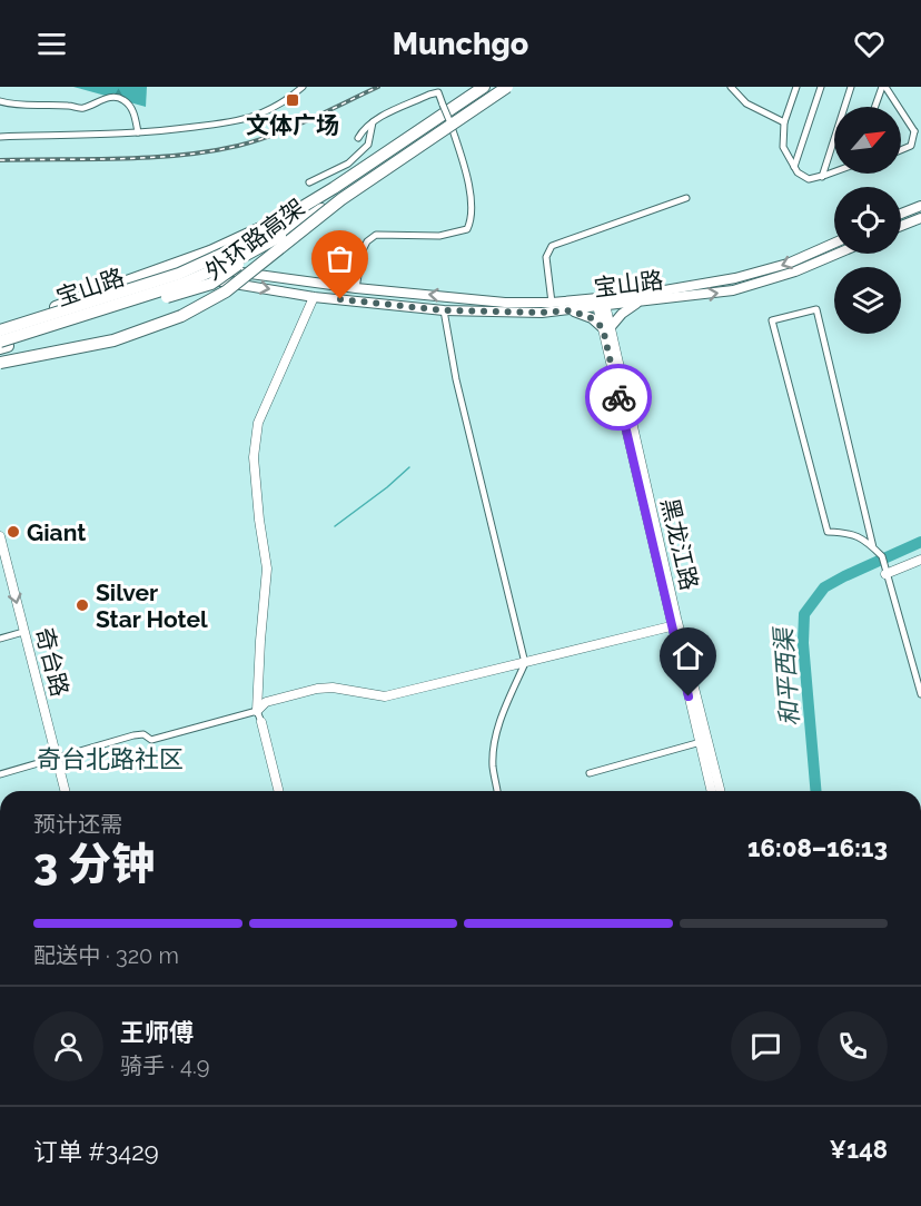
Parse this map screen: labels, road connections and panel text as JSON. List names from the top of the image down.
{
  "streets": {
    "highway": ["外环路高架"],
    "main road": ["宝山路"],
    "street": ["黑龙江路", "奇台路"]
  },
  "crossings": [
    ["宝山路", "黑龙江路"]
  ],
  "one_way": ["奇台路"],
  "districts": ["奇台北路社区"],
  "water": ["和平西渠"],
  "places": {
    "transit": ["文体广场"],
    "other": ["Giant", "Silver Star Hotel"]
  },
  "north": "top right",
  "page": {
    "header": "Munchgo",
    "heading": ["3 分钟", "预计还需", "16:08–16:13"],
    "panel": [
      "王师傅",
      "骑手 · 4.9",
      "订单 #3429",
      "¥148"
    ],
    "bar": "配送中 · 320 m"
  }
}
